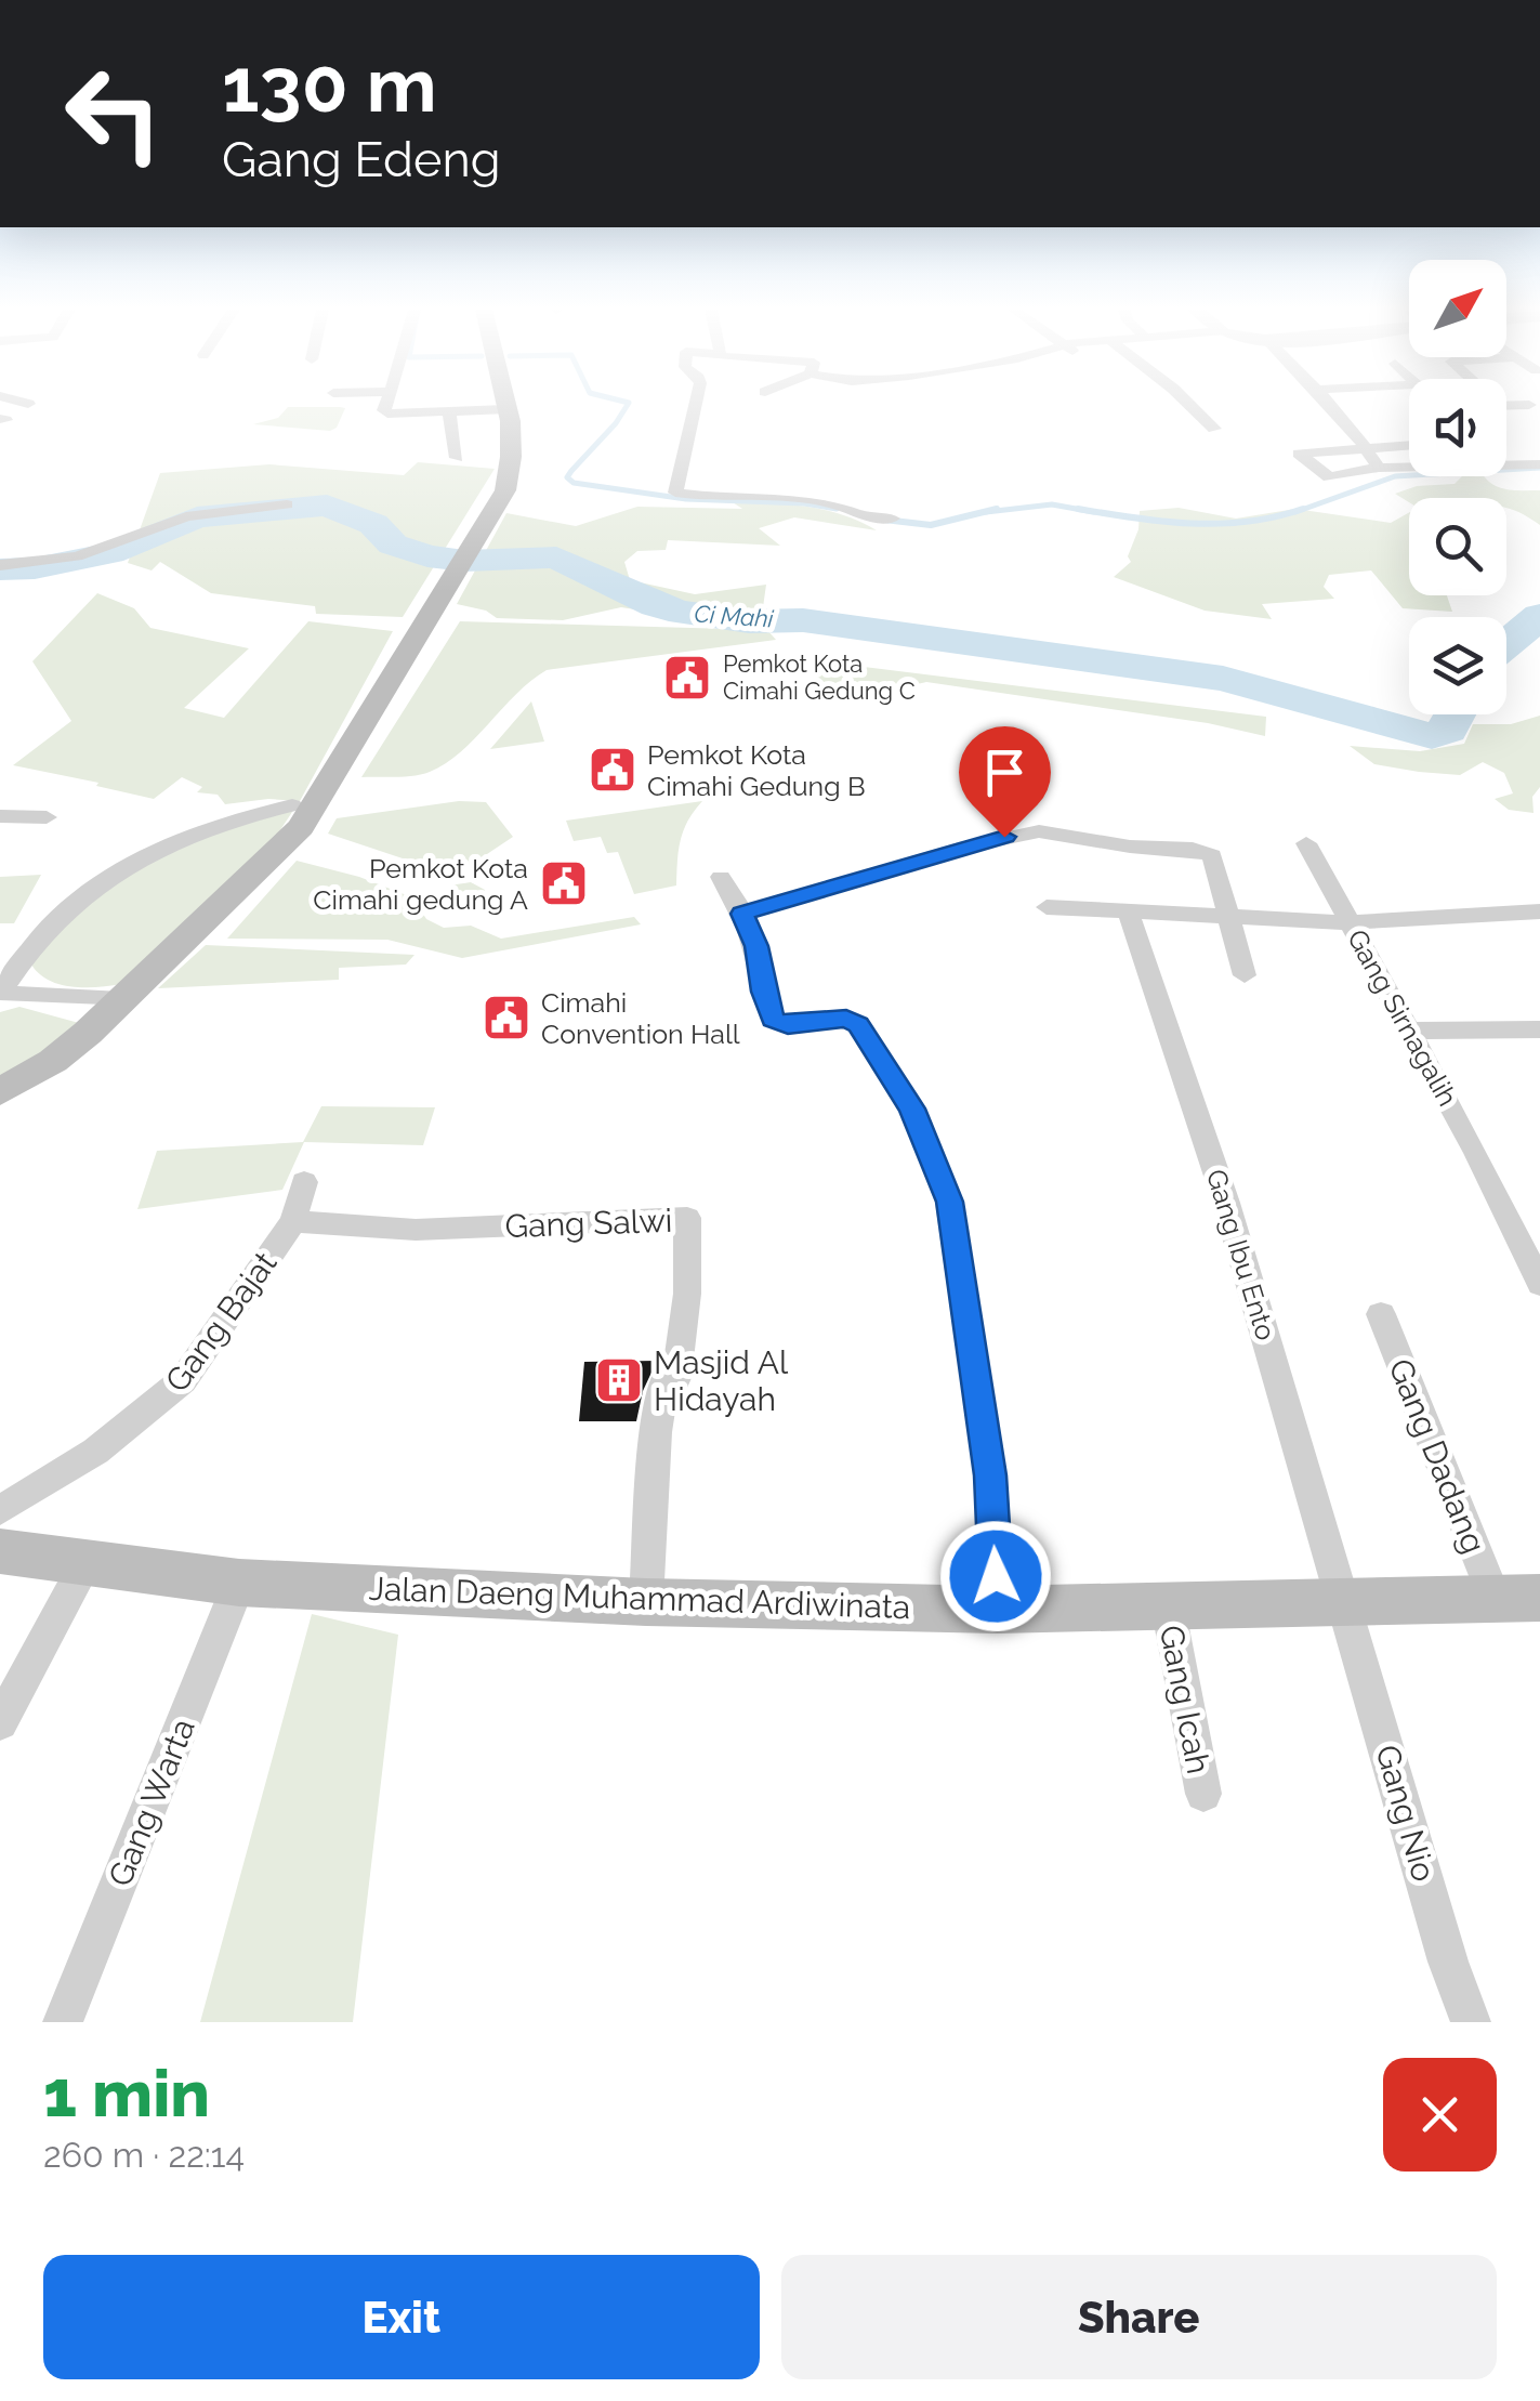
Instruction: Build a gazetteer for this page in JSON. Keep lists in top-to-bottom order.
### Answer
{
  "streets": {
    "main road": ["Jalan Daeng Muhammad Ardiwinata"],
    "street": [
      "Gang Sirnagalih",
      "Gang Salwi",
      "Gang Ibu Ento",
      "Gang Bajat",
      "Gang Dadang",
      "Gang Icah",
      "Gang Warta",
      "Gang Nio"
    ]
  },
  "crossings": [
    ["Gang Salwi", "Gang Bajat"],
    ["Gang Salwi", "Jalan Daeng Muhammad Ardiwinata"],
    ["Gang Ibu Ento", "Jalan Daeng Muhammad Ardiwinata"],
    ["Gang Ibu Ento", "Gang Nio"],
    ["Gang Dadang", "Jalan Daeng Muhammad Ardiwinata"],
    ["Jalan Daeng Muhammad Ardiwinata", "Gang Icah"],
    ["Jalan Daeng Muhammad Ardiwinata", "Gang Warta"],
    ["Jalan Daeng Muhammad Ardiwinata", "Gang Nio"]
  ],
  "water": ["Ci Mahi"],
  "places": {
    "public building": [
      "Pemkot Kota Cimahi Gedung C",
      "Pemkot Kota Cimahi Gedung B",
      "Pemkot Kota Cimahi gedung A",
      "Cimahi Convention Hall"
    ],
    "building": ["Masjid Al Hidayah"]
  },
  "north": "top right",
  "page": {
    "turn": ["130 m", "Gang Edeng"],
    "heading": ["1 min", "260 m · 22:14"],
    "buttons": ["Exit", "Share"]
  }
}
